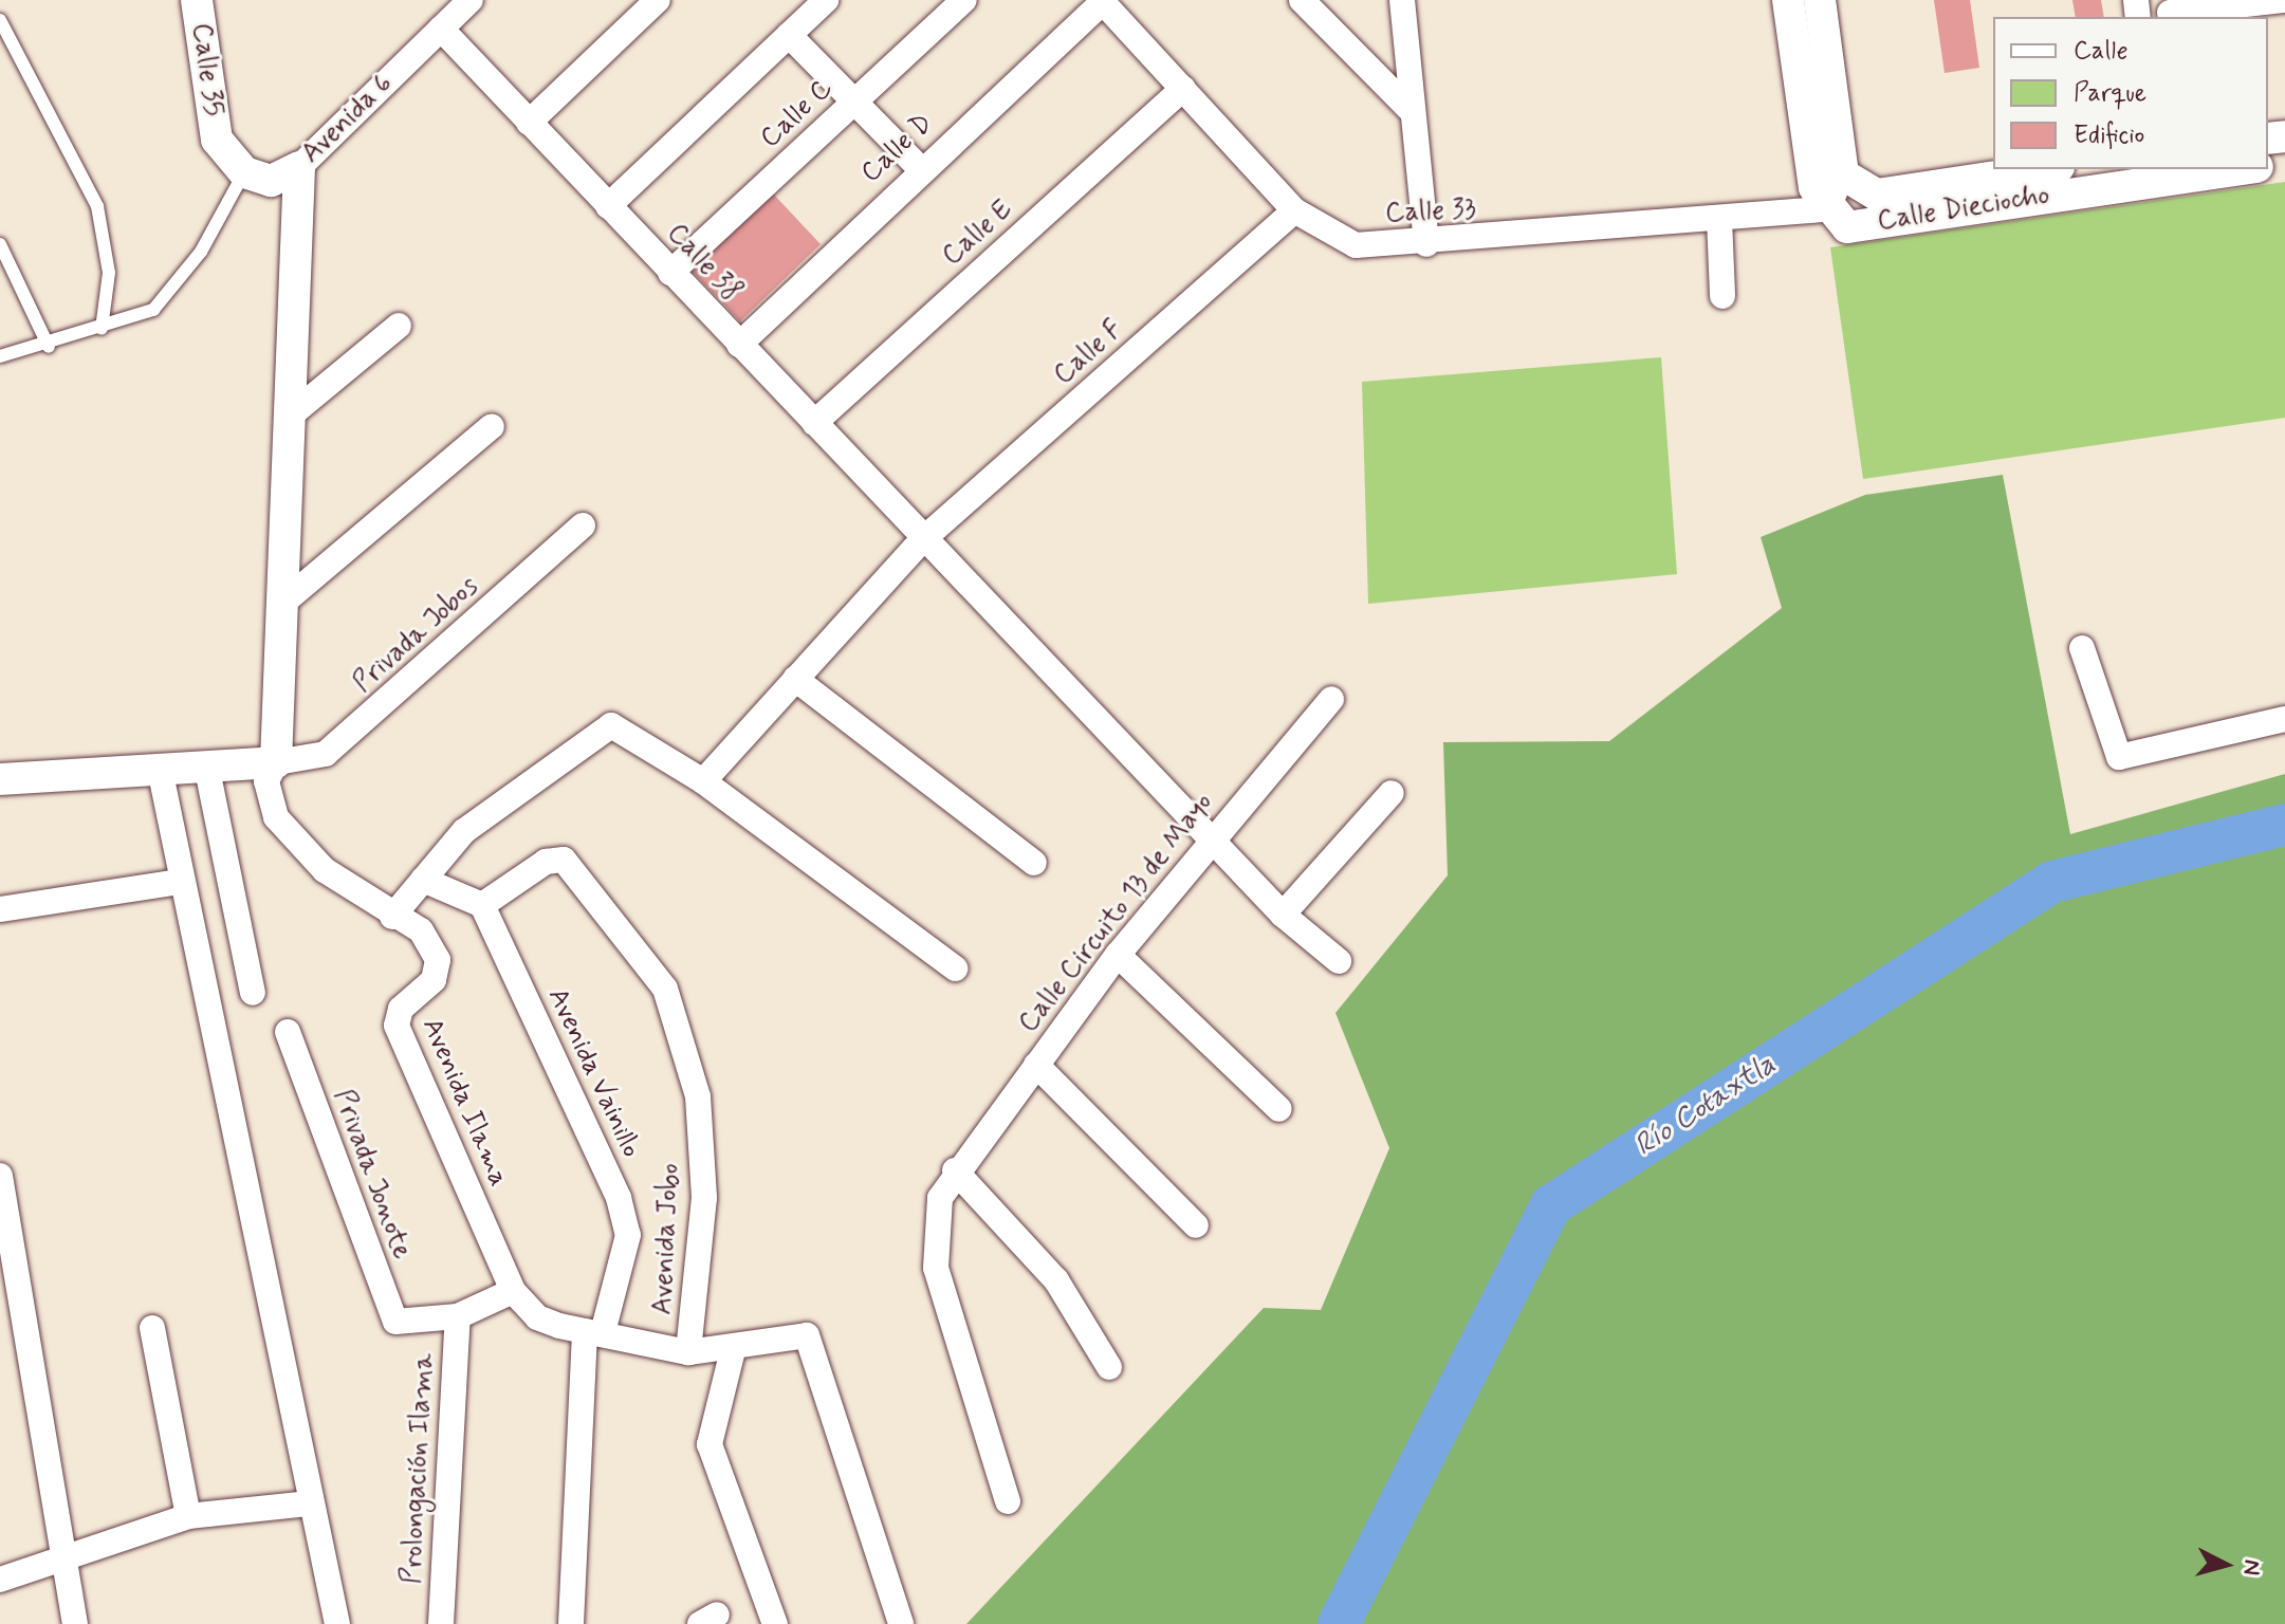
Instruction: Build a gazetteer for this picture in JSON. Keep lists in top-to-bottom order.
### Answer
{
  "streets": {
    "street": [
      "Calle 35",
      "Calle C",
      "Avenida 6",
      "Calle D",
      "Calle Dieciocho",
      "Calle 33",
      "Calle E",
      "Calle 38",
      "Calle F",
      "Privada Jobos",
      "Calle Circuito 13 de Mayo",
      "Avenida Vainillo",
      "Avenida Ilama",
      "Privada Jonote",
      "Avenida Jobo",
      "Prolongación Ilama"
    ]
  },
  "crossings": [
    ["Calle 35", "Avenida 6"],
    ["Calle C", "Calle 38"],
    ["Avenida 6", "Calle 38"],
    ["Calle D", "Calle 33"],
    ["Calle D", "Calle 38"],
    ["Calle Dieciocho", "Calle 33"],
    ["Calle 33", "Calle E"],
    ["Calle 33", "Calle F"],
    ["Calle E", "Calle 38"],
    ["Calle 38", "Calle F"],
    ["Calle 38", "Calle Circuito 13 de Mayo"],
    ["Privada Jobos", "Avenida Ilama"],
    ["Avenida Vainillo", "Avenida Jobo"],
    ["Privada Jonote", "Prolongación Ilama"]
  ],
  "water": ["Río Cotaxtla"],
  "legend": ["Calle", "Parque", "Edificio"],
  "north": "right"
}
